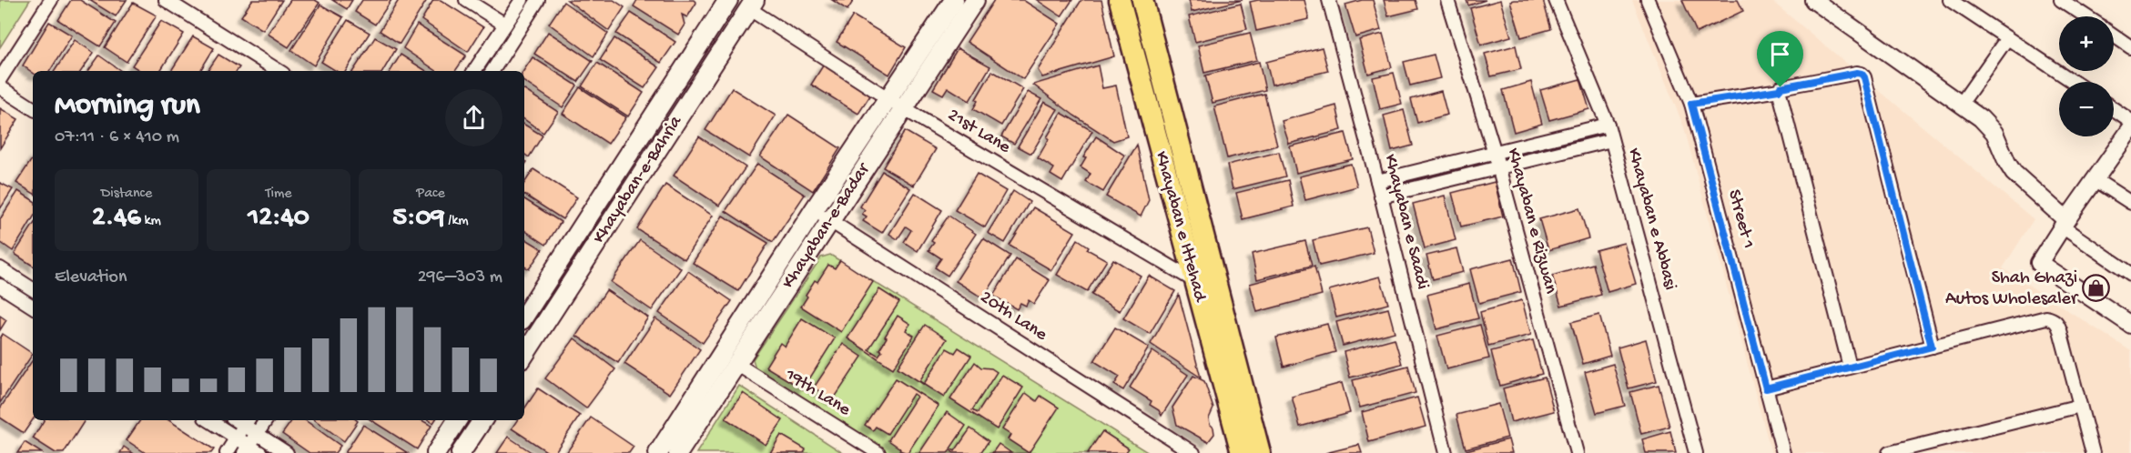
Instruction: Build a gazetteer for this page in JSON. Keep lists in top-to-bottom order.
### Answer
{
  "streets": {
    "main road": ["Khayaban-e-Bahria", "Khayaban-e-Badar", "Khayaban e Ittehad"],
    "street": [
      "21st Lane",
      "Khayaban e Abbasi",
      "Street 1",
      "Khayaban e Rizwan",
      "Khayaban e Saadi",
      "20th Lane",
      "19th Lane"
    ]
  },
  "crossings": [
    ["21st Lane", "Khayaban-e-Bahria"],
    ["21st Lane", "Khayaban-e-Badar"],
    ["21st Lane", "Khayaban e Ittehad"],
    ["Khayaban-e-Badar", "20th Lane"],
    ["Khayaban-e-Badar", "19th Lane"]
  ],
  "places": {
    "shop": ["Shah Ghazi Autos Wholesaler"]
  },
  "page": {
    "map_buttons": ["+", "−"],
    "heading": ["Morning run", "07:11 · 6 × 410 m"],
    "stats": [
      ["Distance", "2.46 km"],
      ["Time", "12:40"],
      ["Pace", "5:09 /km"]
    ],
    "chart": ["Elevation", "296–303 m"]
  }
}
